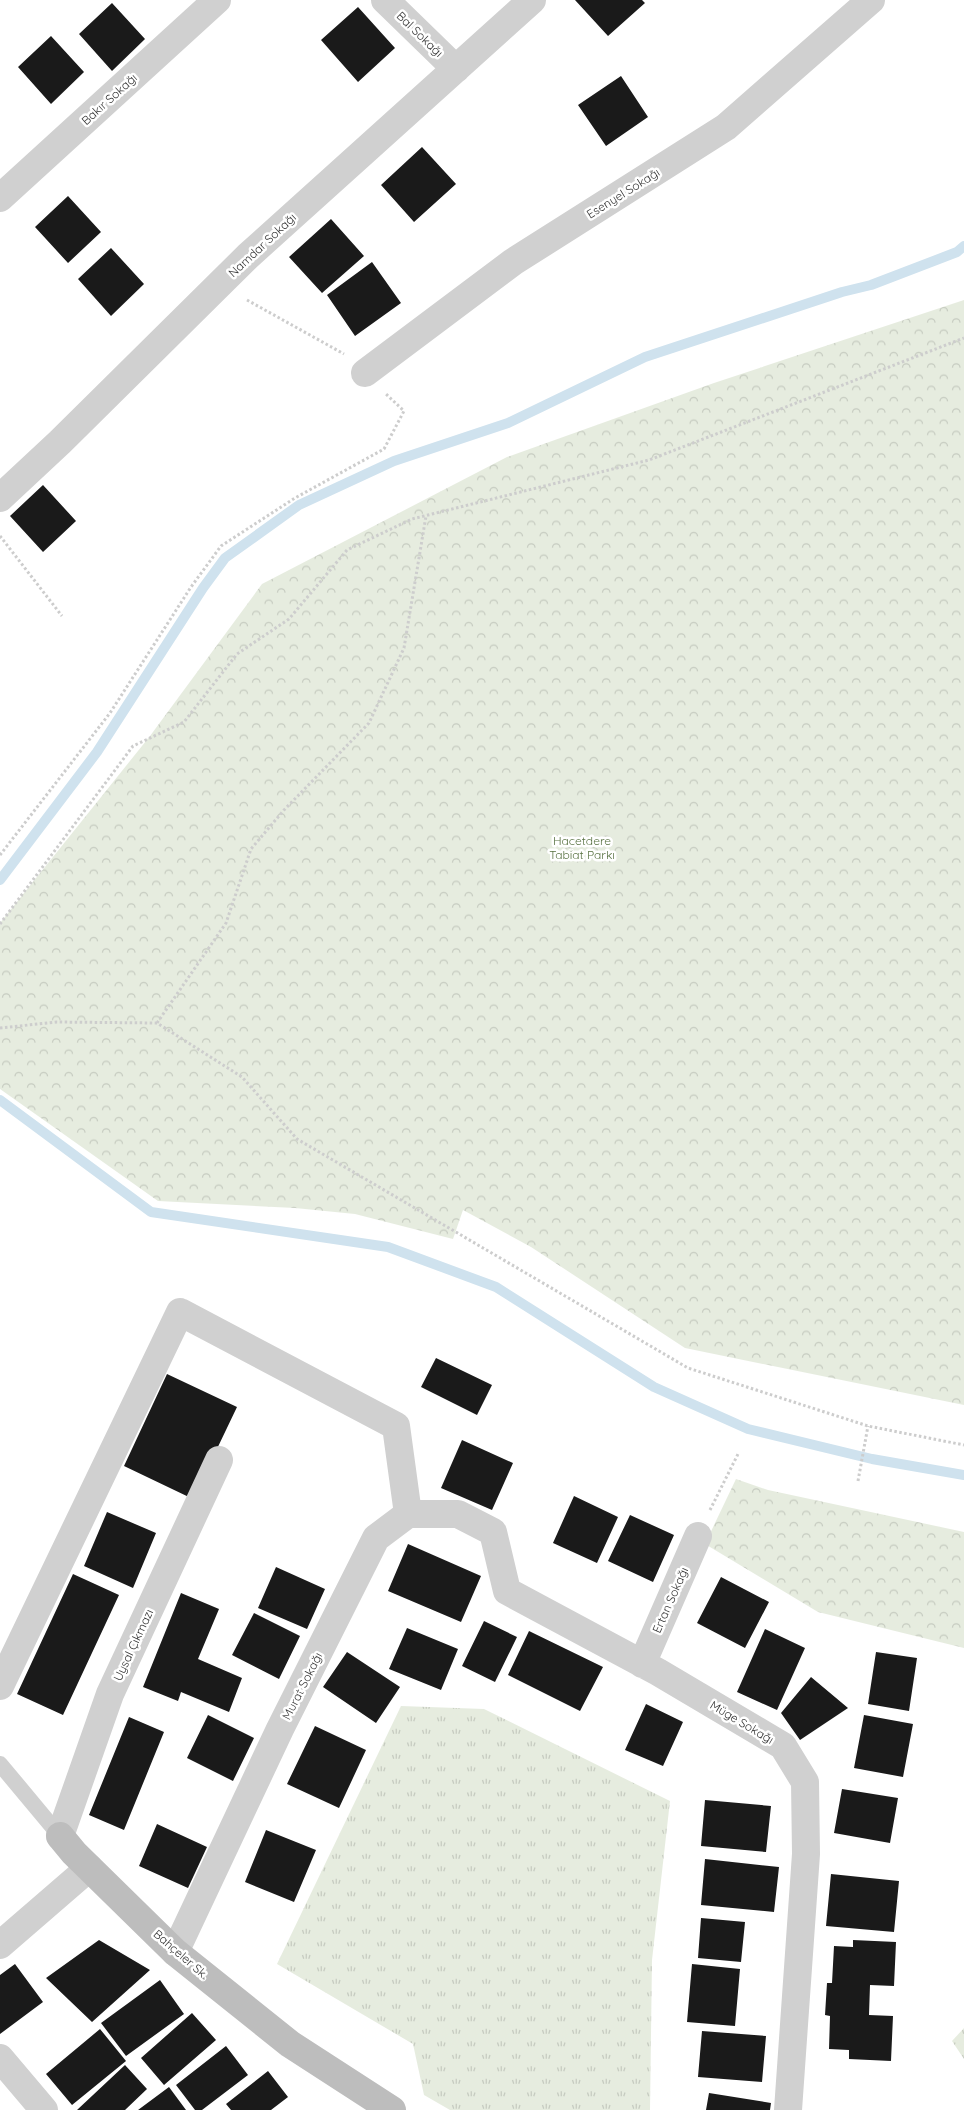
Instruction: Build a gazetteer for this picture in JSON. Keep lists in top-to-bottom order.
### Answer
{
  "streets": {
    "street": [
      "Bal Sokağı",
      "Bakır Sokağı",
      "Esenyel Sokağı",
      "Namdar Sokağı",
      "Ertan Sokağı",
      "Uysal Çıkmazı",
      "Murat Sokağı",
      "Müge Sokağı",
      "Bahçeler Sk."
    ]
  },
  "crossings": [
    ["Bal Sokağı", "Namdar Sokağı"],
    ["Ertan Sokağı", "Müge Sokağı"],
    ["Uysal Çıkmazı", "Bahçeler Sk."],
    ["Murat Sokağı", "Müge Sokağı"],
    ["Murat Sokağı", "Bahçeler Sk."]
  ],
  "parks": ["Hacetdere Tabiat Parkı"]
}
